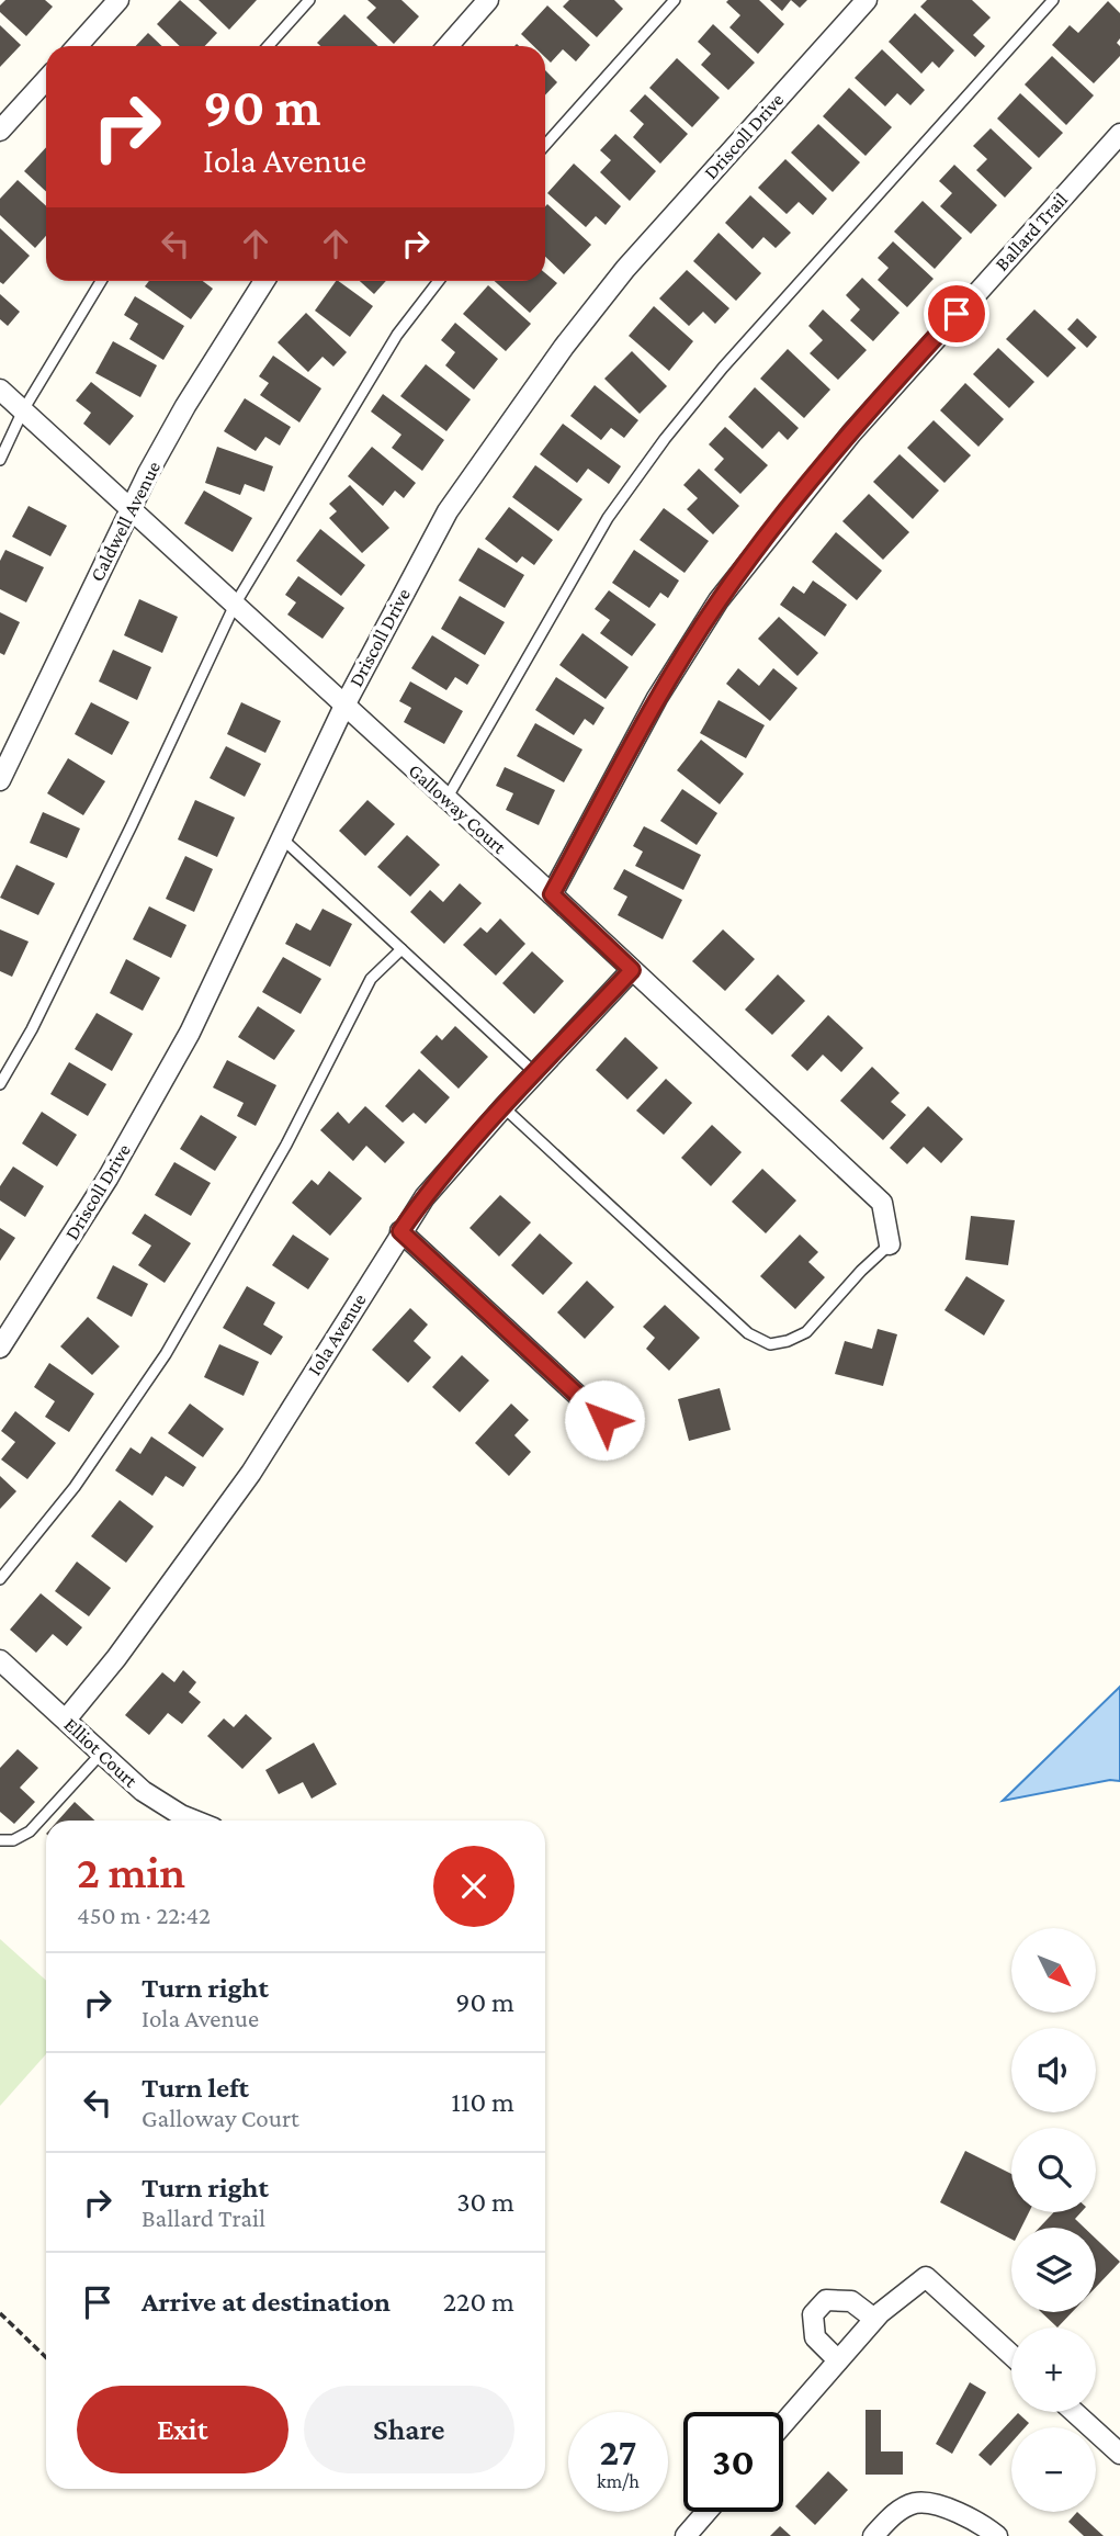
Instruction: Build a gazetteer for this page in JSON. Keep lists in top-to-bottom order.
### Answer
{
  "streets": {
    "street": [
      "Driscoll Drive",
      "Ballard Trail",
      "Caldwell Avenue",
      "Galloway Court",
      "Iola Avenue",
      "Elliot Court"
    ]
  },
  "crossings": [
    ["Driscoll Drive", "Galloway Court"],
    ["Ballard Trail", "Galloway Court"],
    ["Caldwell Avenue", "Galloway Court"],
    ["Galloway Court", "Iola Avenue"],
    ["Iola Avenue", "Elliot Court"]
  ],
  "north": "bottom right",
  "page": {
    "turn": ["90 m", "Iola Avenue"],
    "heading": ["2 min", "450 m · 22:42"],
    "map_buttons": ["+", "−"],
    "list": [
      {
        "name": "Turn right",
        "note": "Iola Avenue",
        "value": "90 m"
      },
      {
        "name": "Turn left",
        "note": "Galloway Court",
        "value": "110 m"
      },
      {
        "name": "Turn right",
        "note": "Ballard Trail",
        "value": "30 m"
      },
      {
        "name": "Arrive at destination",
        "value": "220 m"
      }
    ],
    "buttons": ["Exit", "Share"],
    "speed": "27 km/h",
    "limit": "30"
  }
}
